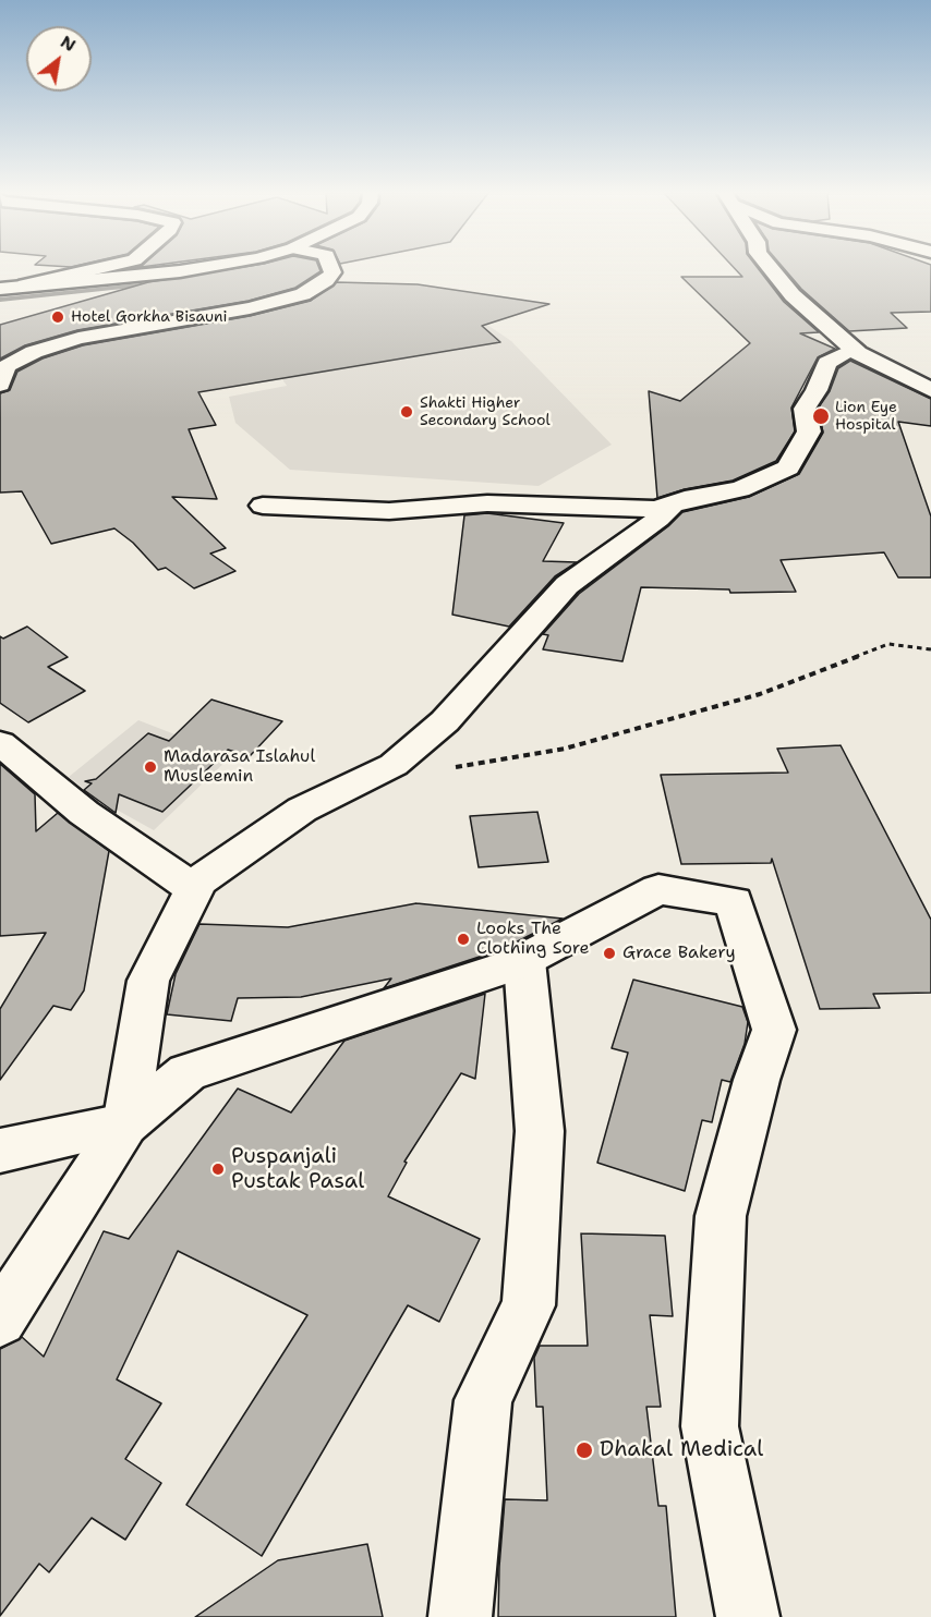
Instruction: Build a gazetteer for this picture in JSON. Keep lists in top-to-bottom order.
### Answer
{
  "places": [
    "Hotel Gorkha Bisauni",
    "Shakti Higher Secondary School",
    "Lion Eye Hospital",
    "Madarasa Islahul Musleemin",
    "Looks The Clothing Sore",
    "Grace Bakery",
    "Puspanjali Pustak Pasal",
    "Dhakal Medical"
  ],
  "north": "top right"
}
